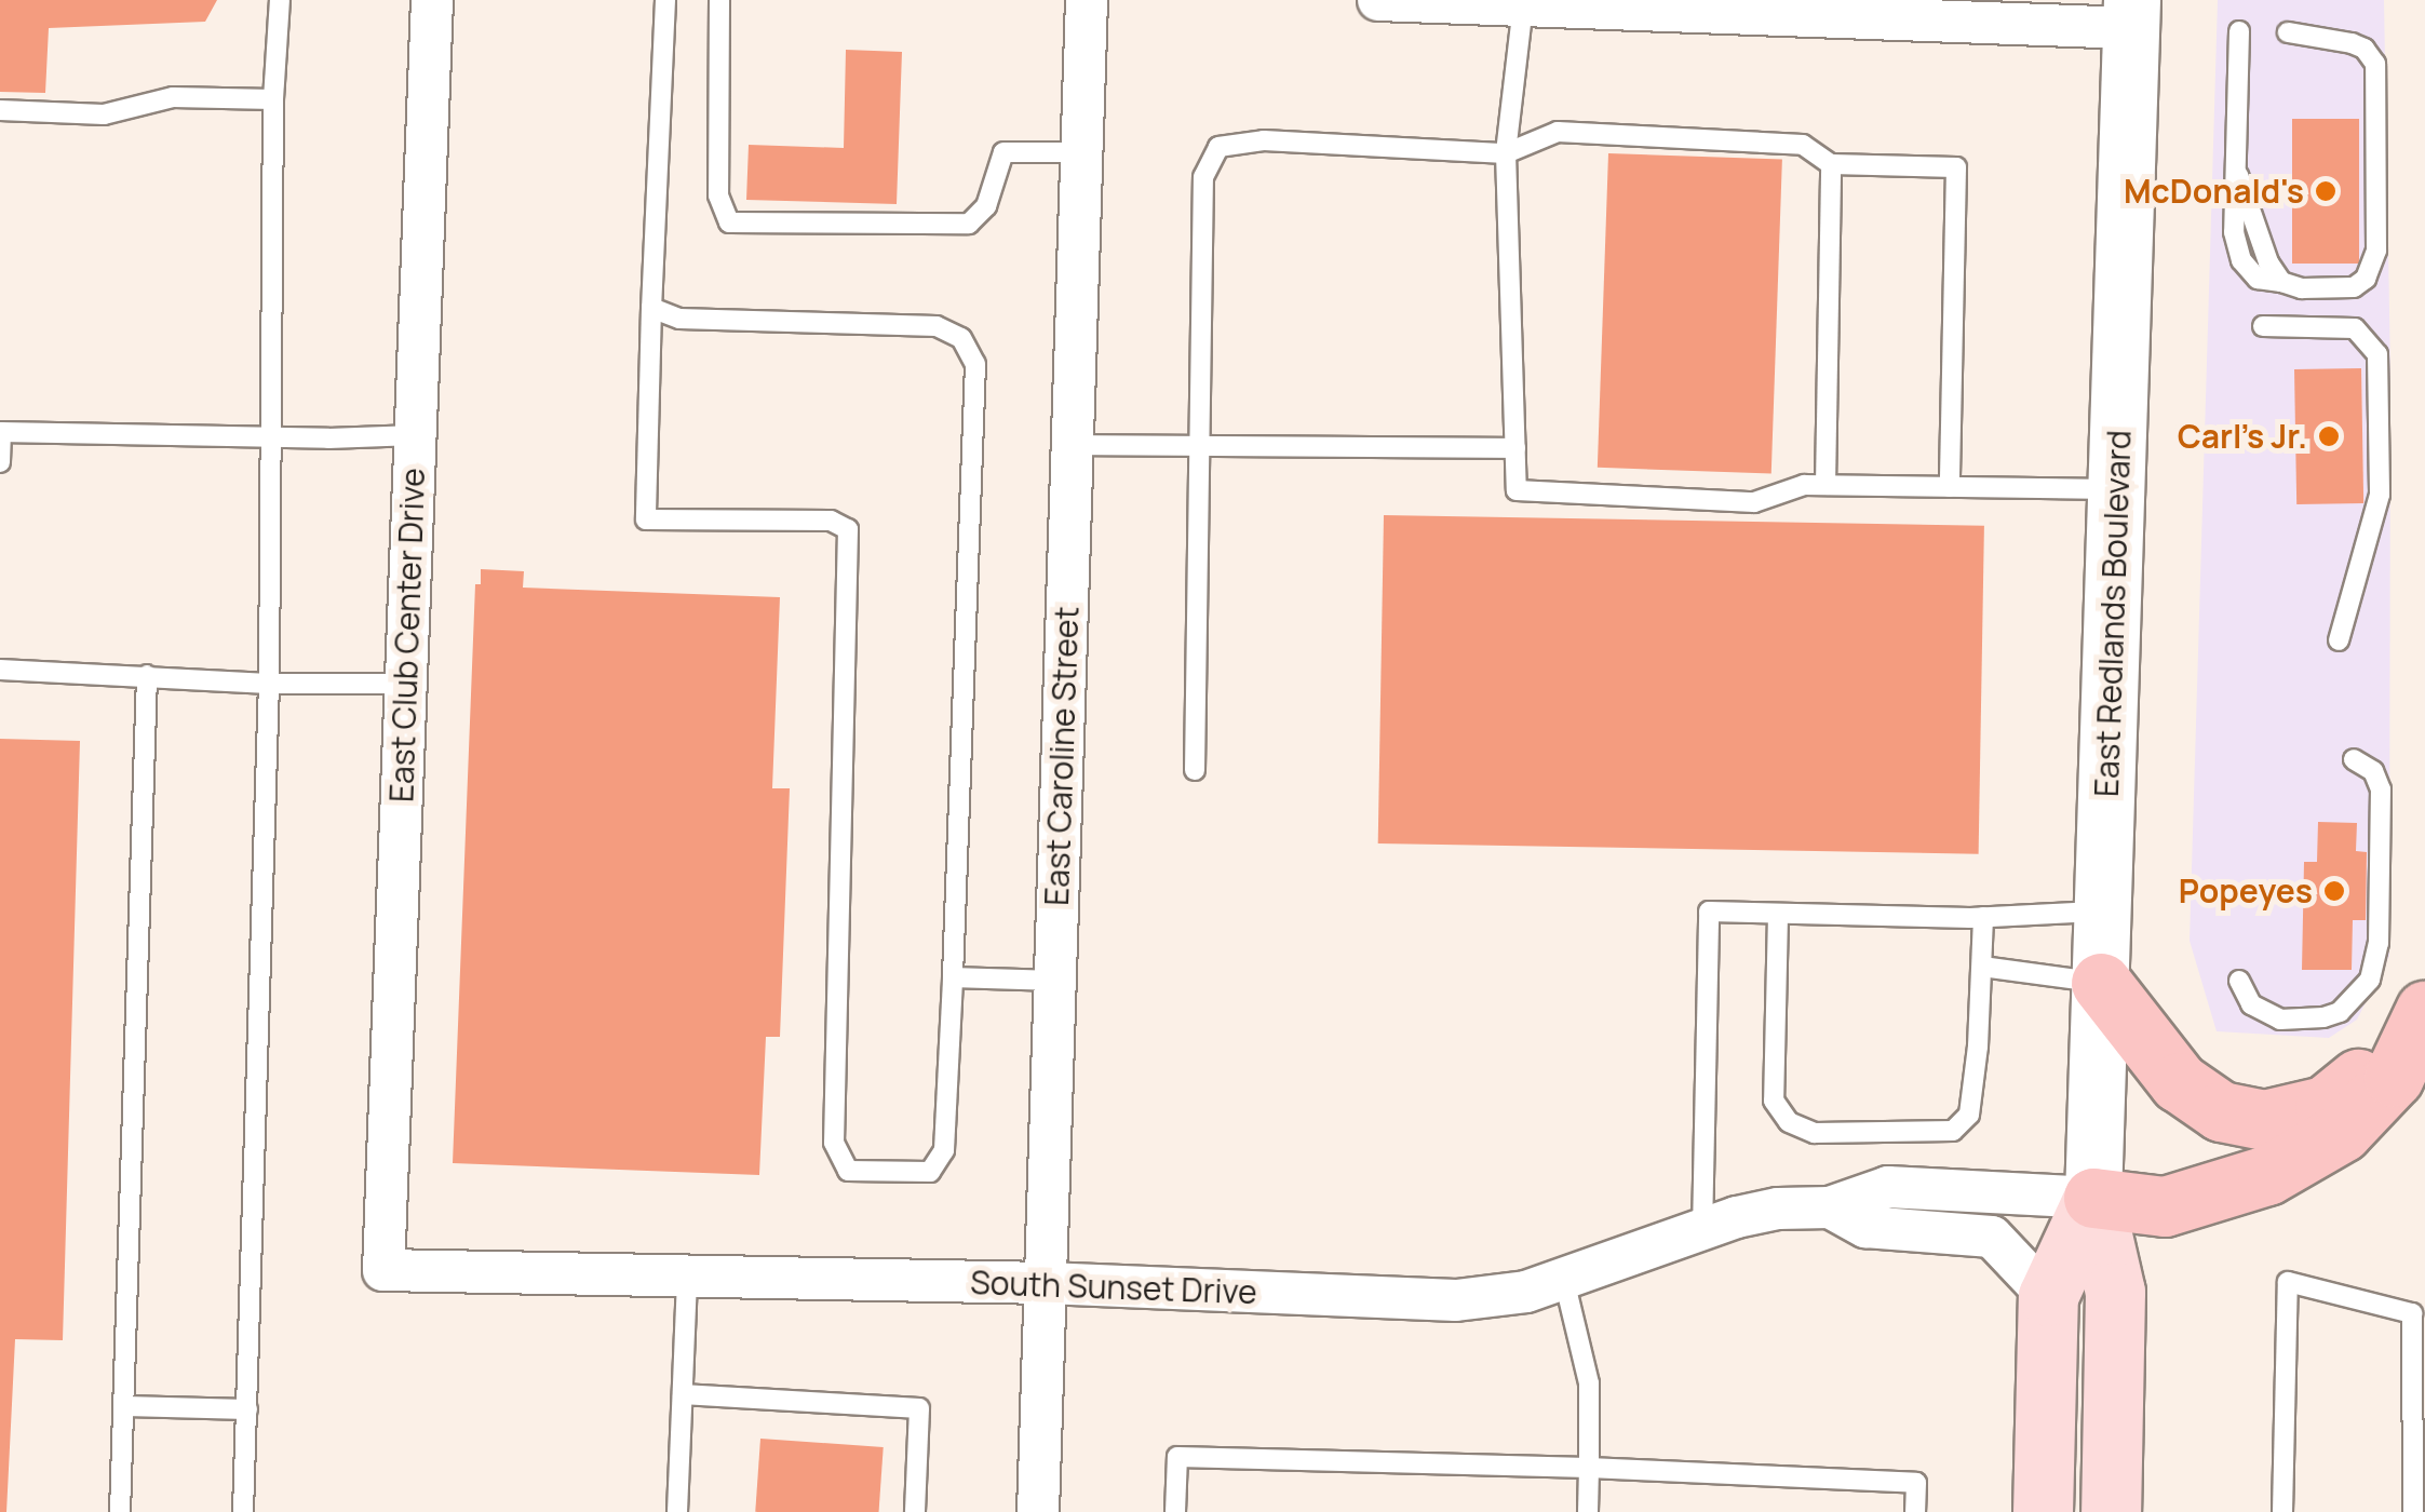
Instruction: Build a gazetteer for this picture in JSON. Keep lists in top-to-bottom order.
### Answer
{
  "streets": {
    "main road": ["East Redlands Boulevard"],
    "street": ["East Club Center Drive", "East Caroline Street", "South Sunset Drive"]
  },
  "crossings": [
    ["East Redlands Boulevard", "South Sunset Drive"],
    ["East Club Center Drive", "South Sunset Drive"],
    ["East Caroline Street", "South Sunset Drive"]
  ],
  "places": ["McDonald's", "Carl's Jr.", "Popeyes"]
}
